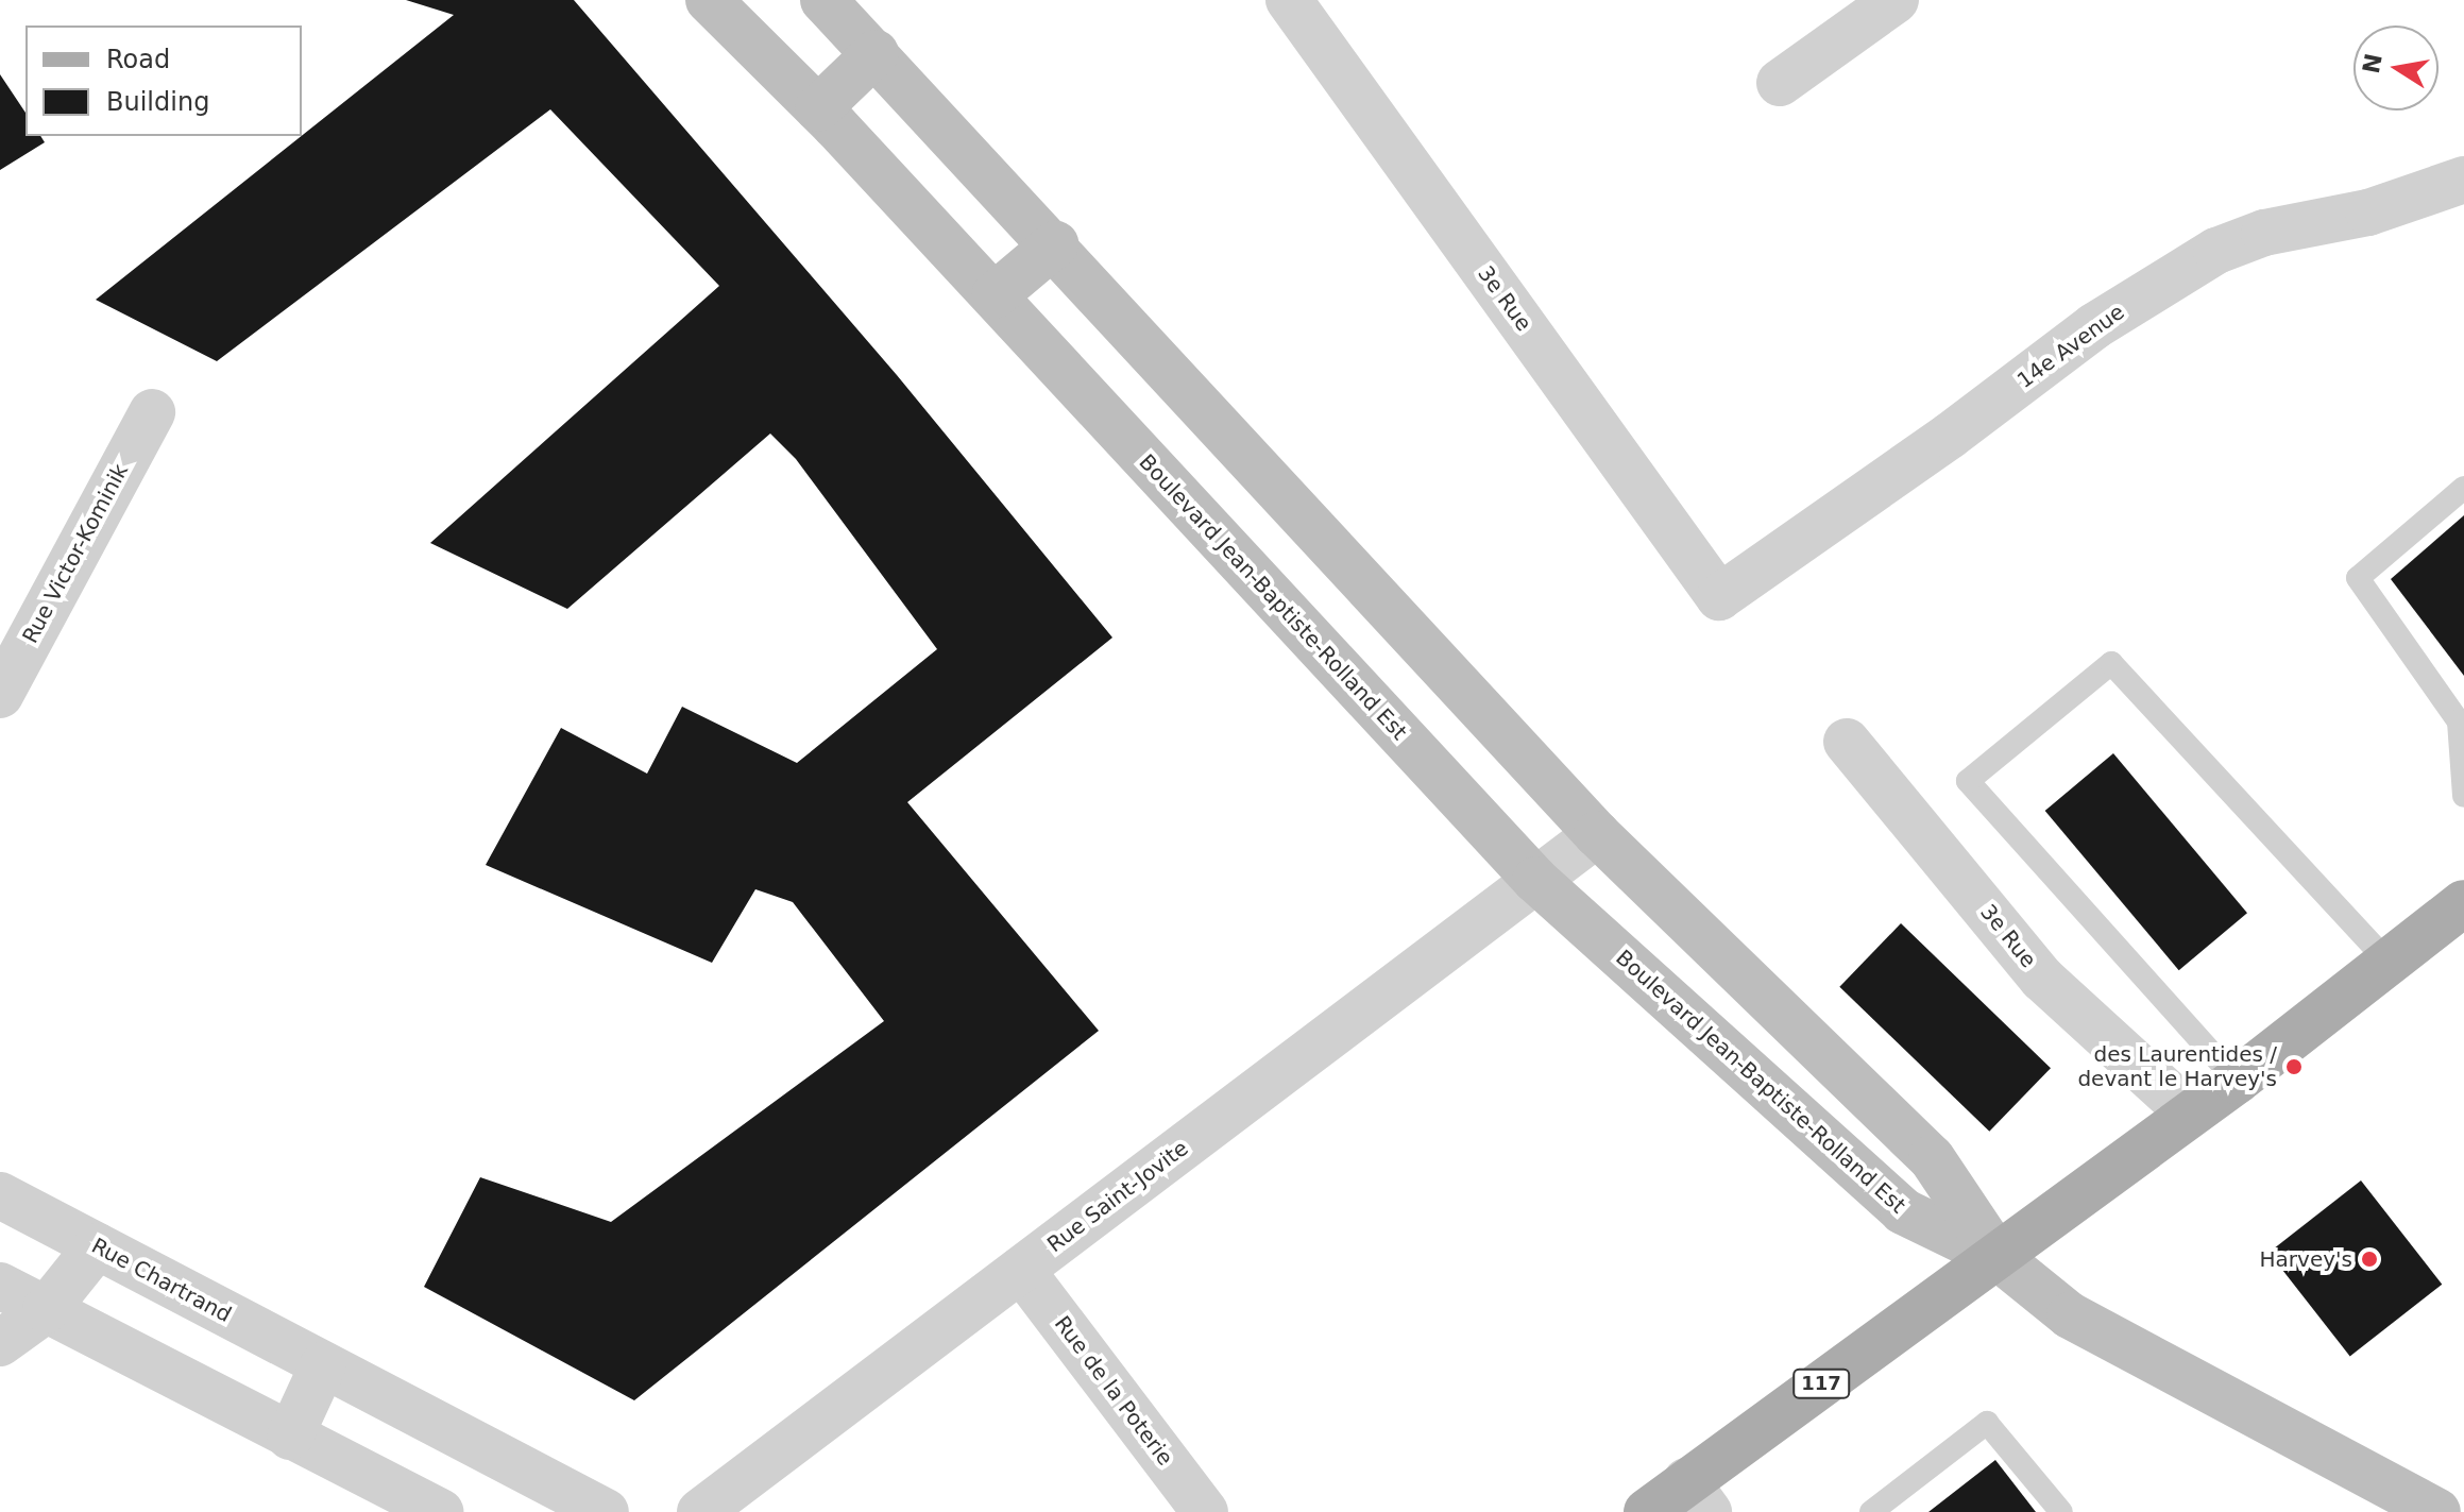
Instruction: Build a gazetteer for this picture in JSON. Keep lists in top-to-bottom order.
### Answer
{
  "streets": {
    "main road": ["117"],
    "street": [
      "3e Rue",
      "14e Avenue",
      "Rue Victor-Kominik",
      "Boulevard Jean-Baptiste-Rolland Est",
      "Rue Saint-Jovite",
      "Rue Chartrand",
      "Rue de la Poterie"
    ]
  },
  "crossings": [
    ["3e Rue", "14e Avenue"],
    ["3e Rue", "117"],
    ["Boulevard Jean-Baptiste-Rolland Est", "Rue Saint-Jovite"],
    ["Boulevard Jean-Baptiste-Rolland Est", "117"],
    ["Rue Saint-Jovite", "Rue de la Poterie"]
  ],
  "places": ["des Laurentides / devant le Harvey's", "Harvey's"],
  "legend": ["Road", "Building"],
  "north": "left"
}
